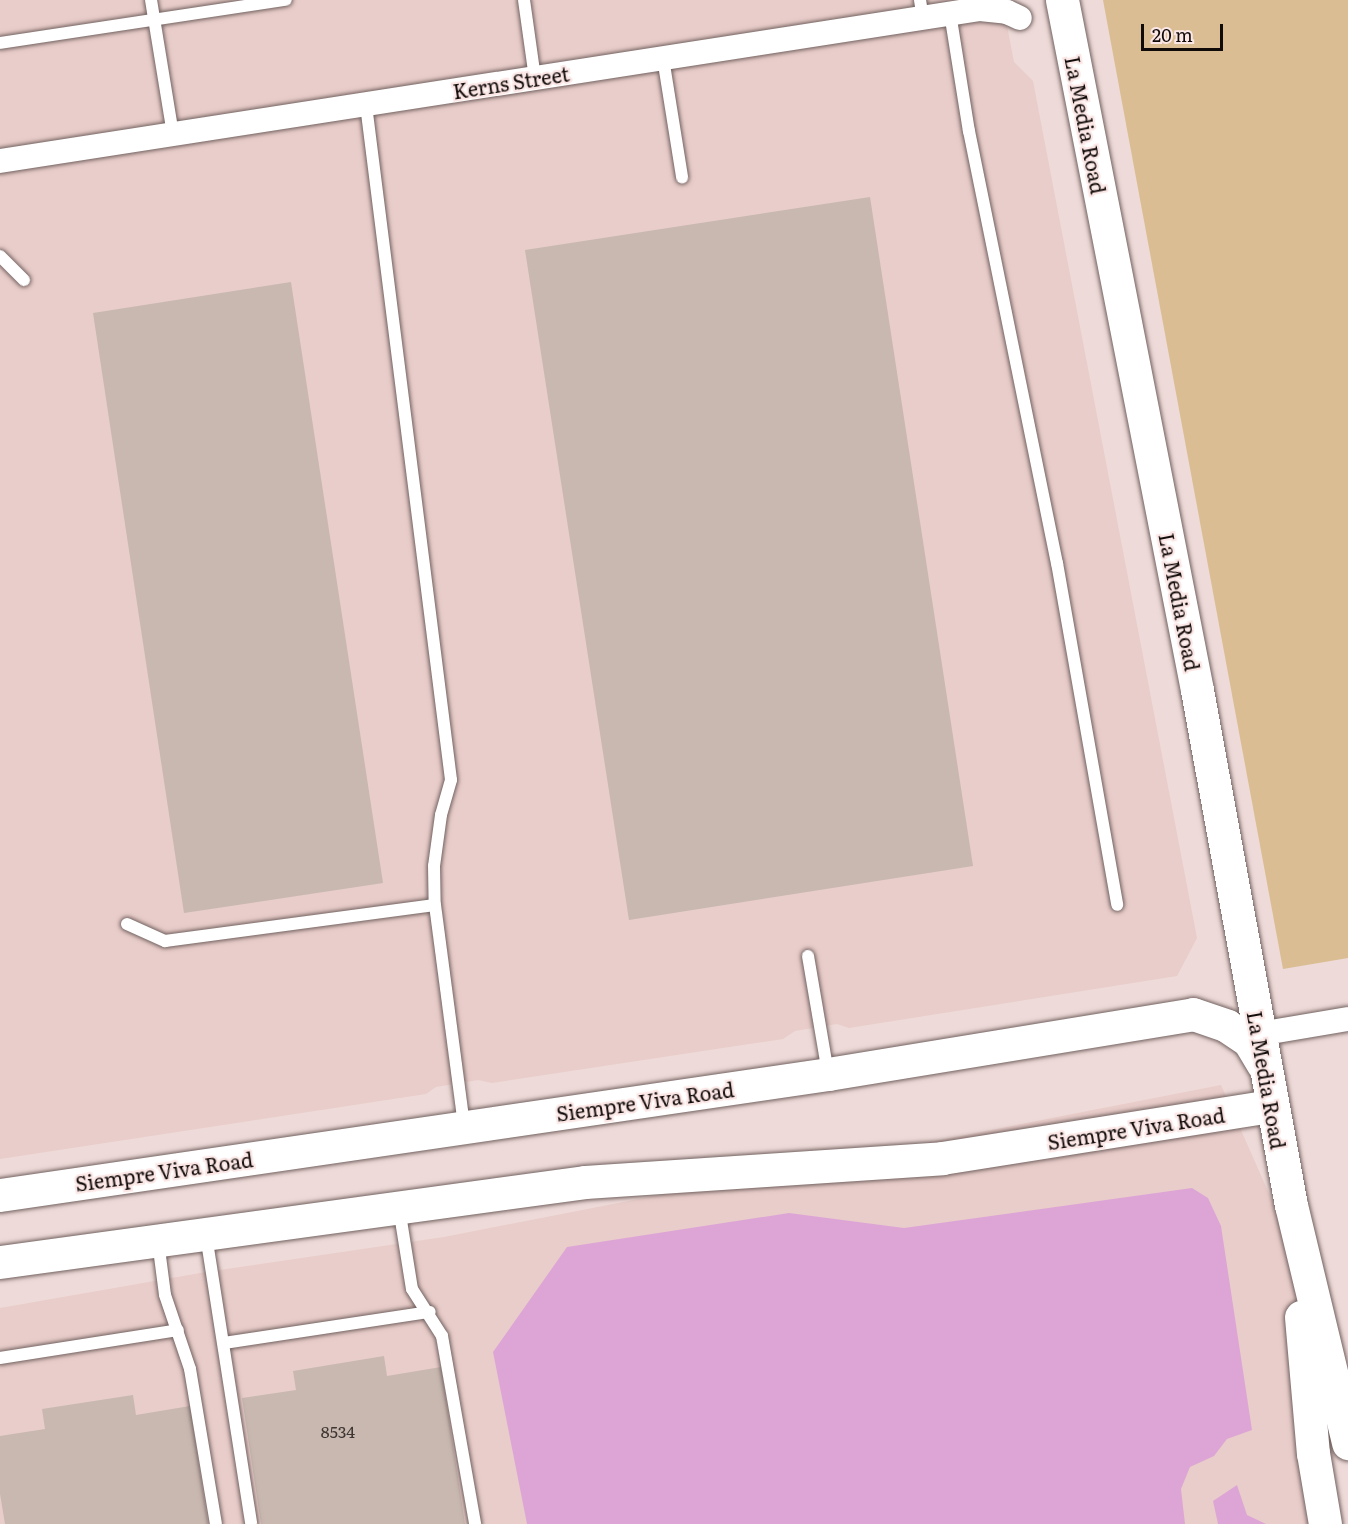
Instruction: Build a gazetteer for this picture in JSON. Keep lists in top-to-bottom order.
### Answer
{
  "streets": {
    "main road": ["La Media Road", "Siempre Viva Road"],
    "street": ["Kerns Street"]
  },
  "crossings": [
    ["La Media Road", "Siempre Viva Road"]
  ],
  "house_numbers": ["8534"],
  "scale_bar": "20 m"
}
